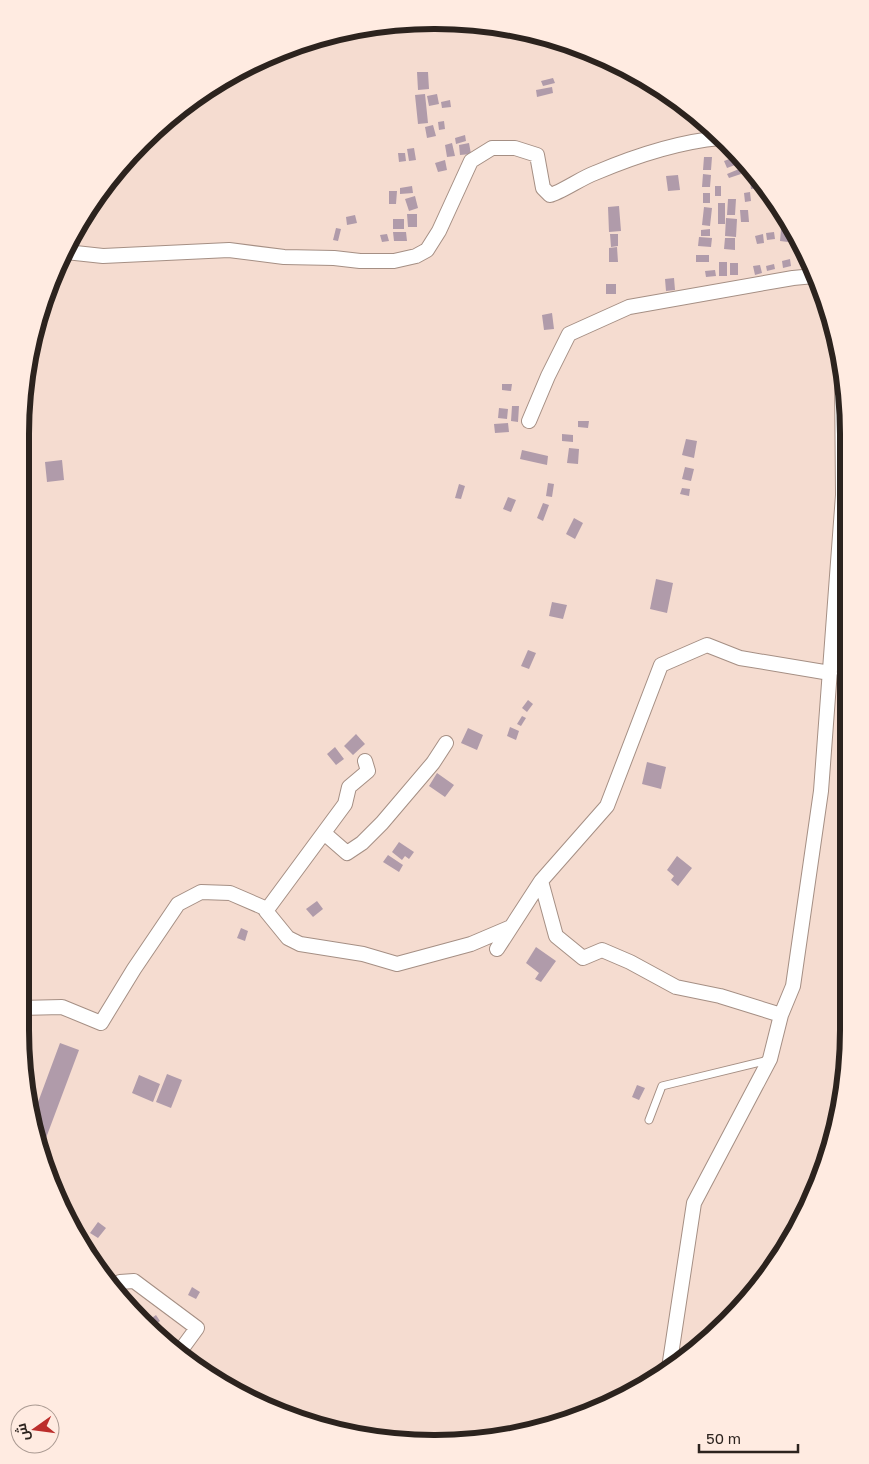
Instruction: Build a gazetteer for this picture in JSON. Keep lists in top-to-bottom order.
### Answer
{
  "scale_bar": "50 m",
  "north": "left"
}
